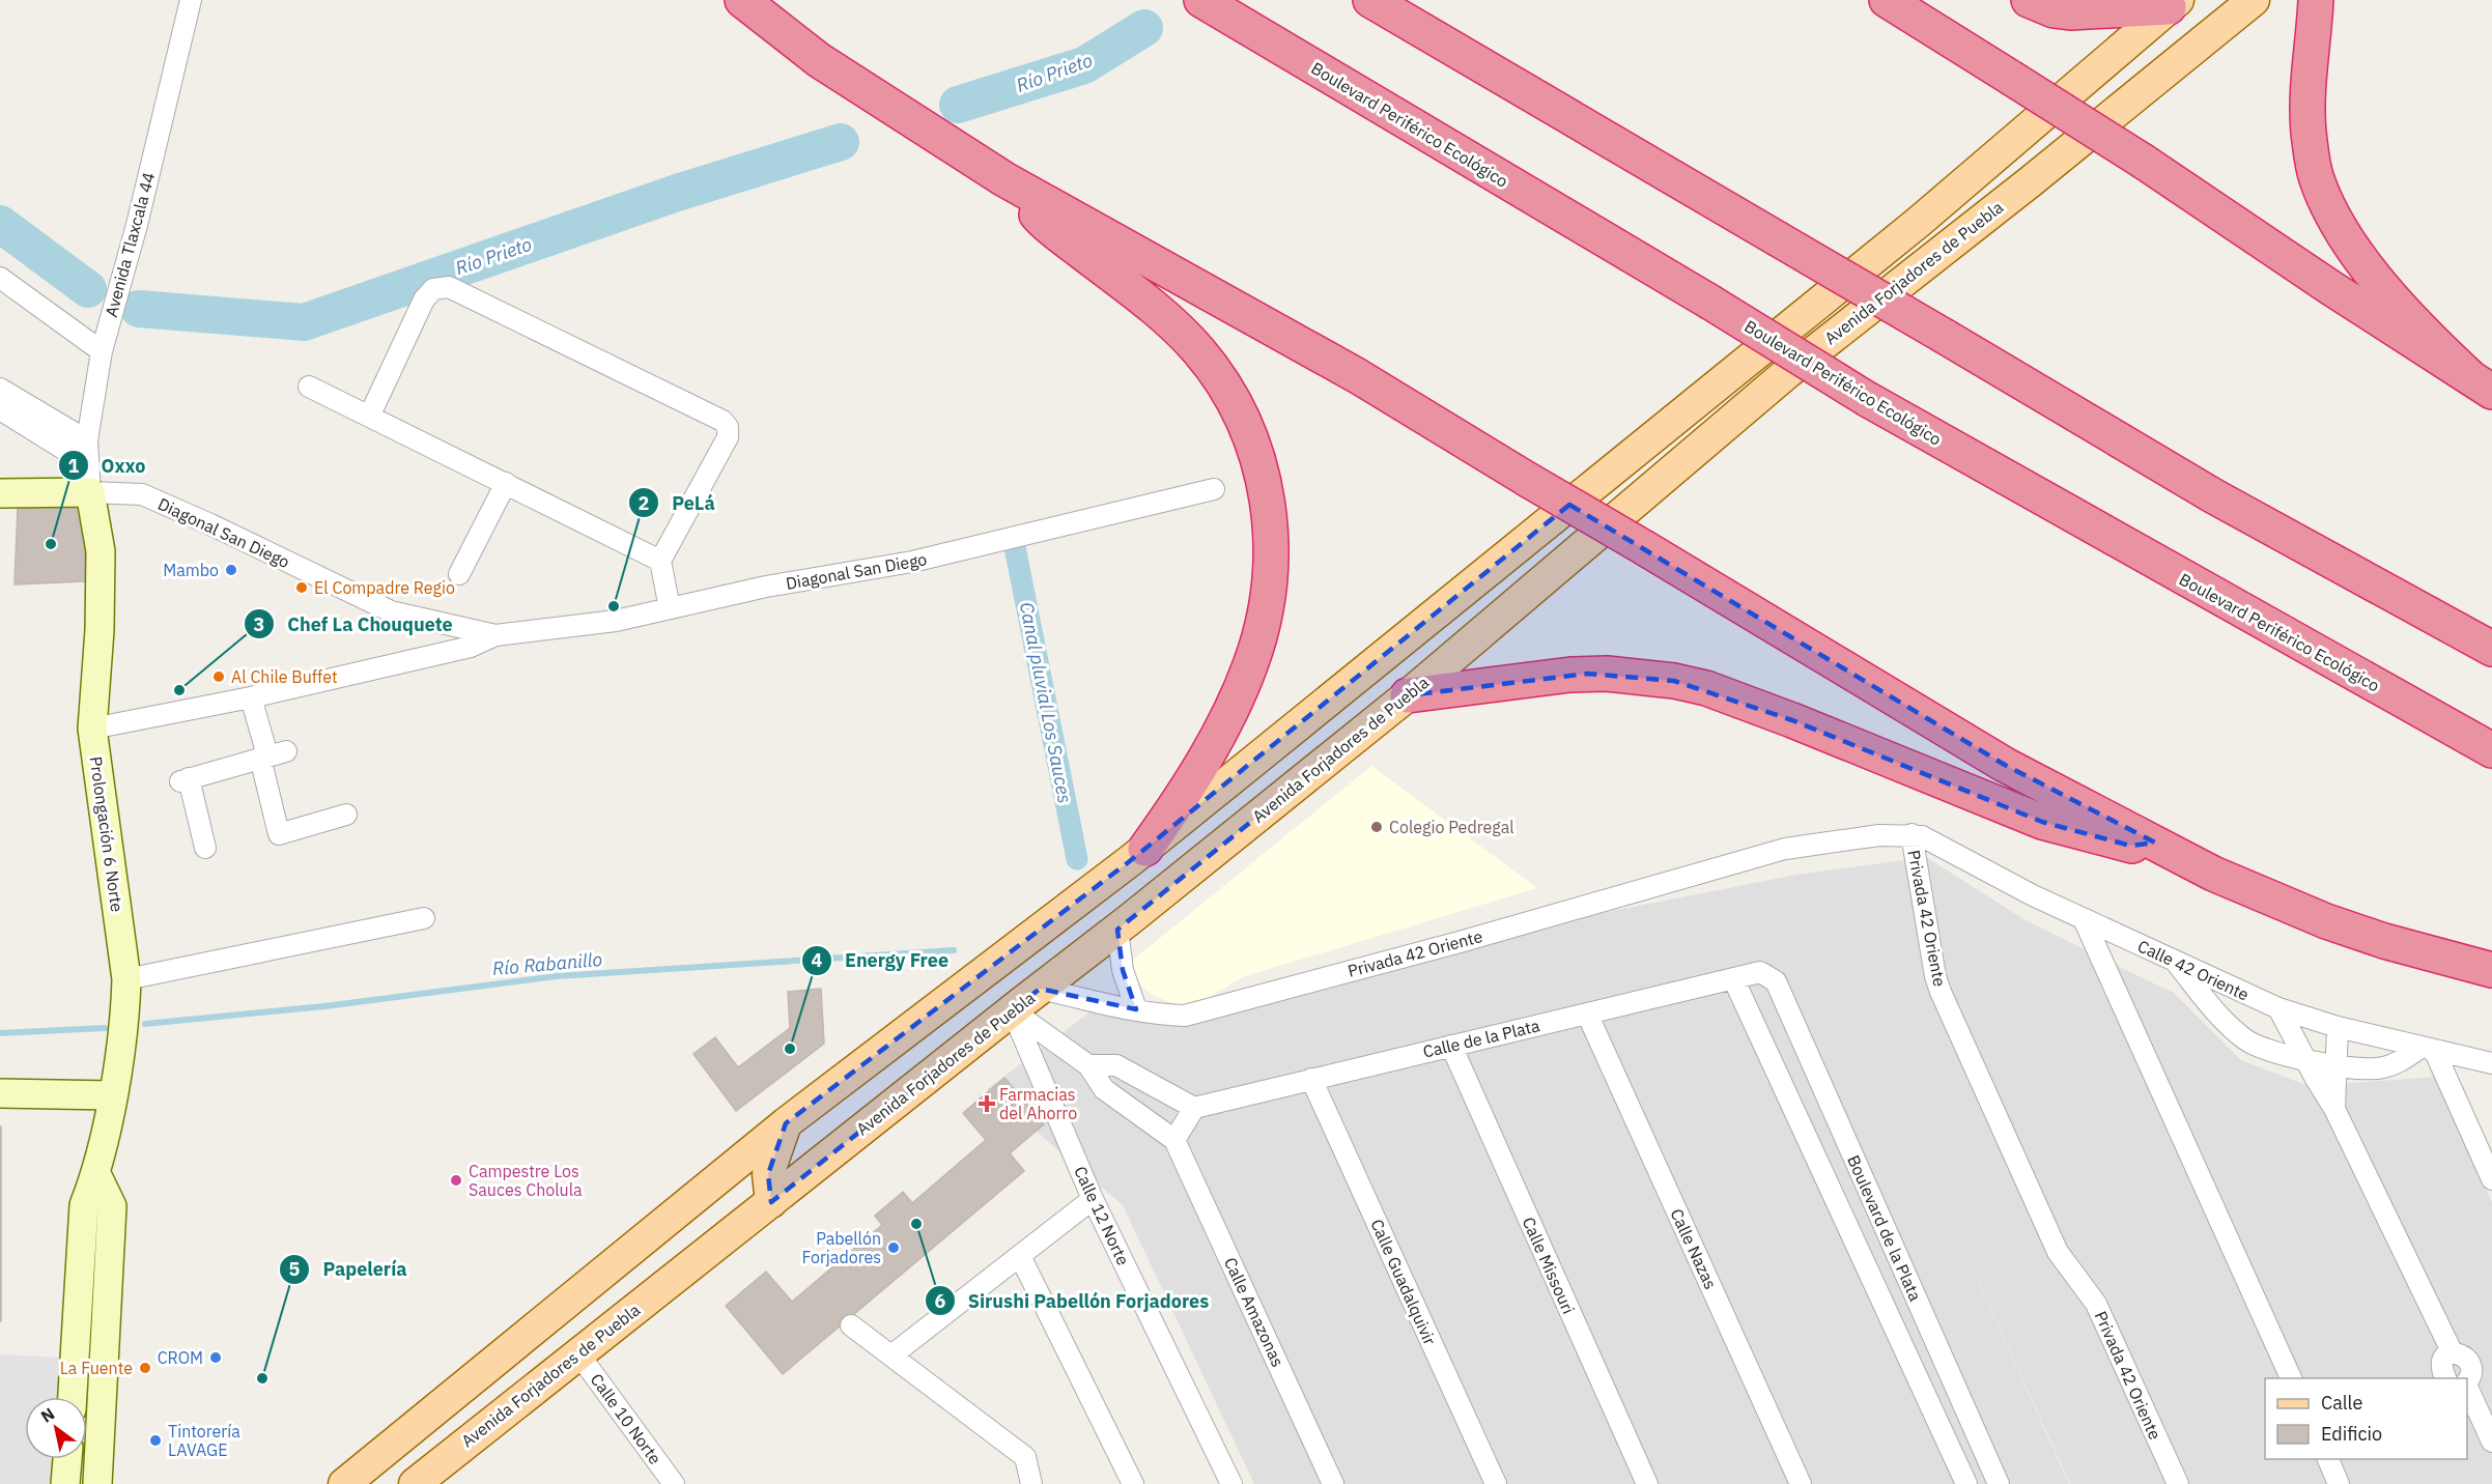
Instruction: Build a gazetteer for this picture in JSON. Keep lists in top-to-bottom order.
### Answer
{
  "streets": {
    "highway": ["Boulevard Periférico Ecológico"],
    "main road": ["Avenida Forjadores de Puebla", "Prolongación 6 Norte"],
    "street": [
      "Avenida Tlaxcala 44",
      "Diagonal San Diego",
      "Privada 42 Oriente",
      "Calle 42 Oriente",
      "Calle de la Plata",
      "Calle 12 Norte",
      "Boulevard de la Plata",
      "Calle Nazas",
      "Calle Missouri",
      "Calle Guadalquivir",
      "Calle Amazonas",
      "Calle 10 Norte"
    ]
  },
  "crossings": [
    ["Avenida Tlaxcala 44", "Diagonal San Diego"],
    ["Avenida Tlaxcala 44", "Prolongación 6 Norte"],
    ["Avenida Forjadores de Puebla", "Privada 42 Oriente"],
    ["Avenida Forjadores de Puebla", "Calle 12 Norte"],
    ["Avenida Forjadores de Puebla", "Calle 10 Norte"],
    ["Diagonal San Diego", "Prolongación 6 Norte"],
    ["Privada 42 Oriente", "Calle 42 Oriente"],
    ["Calle de la Plata", "Boulevard de la Plata"],
    ["Calle de la Plata", "Calle Nazas"],
    ["Calle de la Plata", "Calle Missouri"],
    ["Calle de la Plata", "Calle Guadalquivir"]
  ],
  "water": ["Río Prieto", "Canal pluvial Los Sauces", "Río Rabanillo"],
  "places": {
    "other": [
      "Oxxo",
      "Mambo",
      "El Compadre Regio",
      "PeLá",
      "Al Chile Buffet",
      "Chef La Chouquete",
      "Colegio Pedregal",
      "Energy Free",
      "Campestre Los Sauces Cholula",
      "Sirushi Pabellón Forjadores",
      "Pabellón Forjadores",
      "CROM",
      "La Fuente",
      "Papelería",
      "Tintorería LAVAGE"
    ],
    "health": ["Farmacias del Ahorro"]
  },
  "legend": ["Calle", "Edificio"],
  "north": "top left"
}
